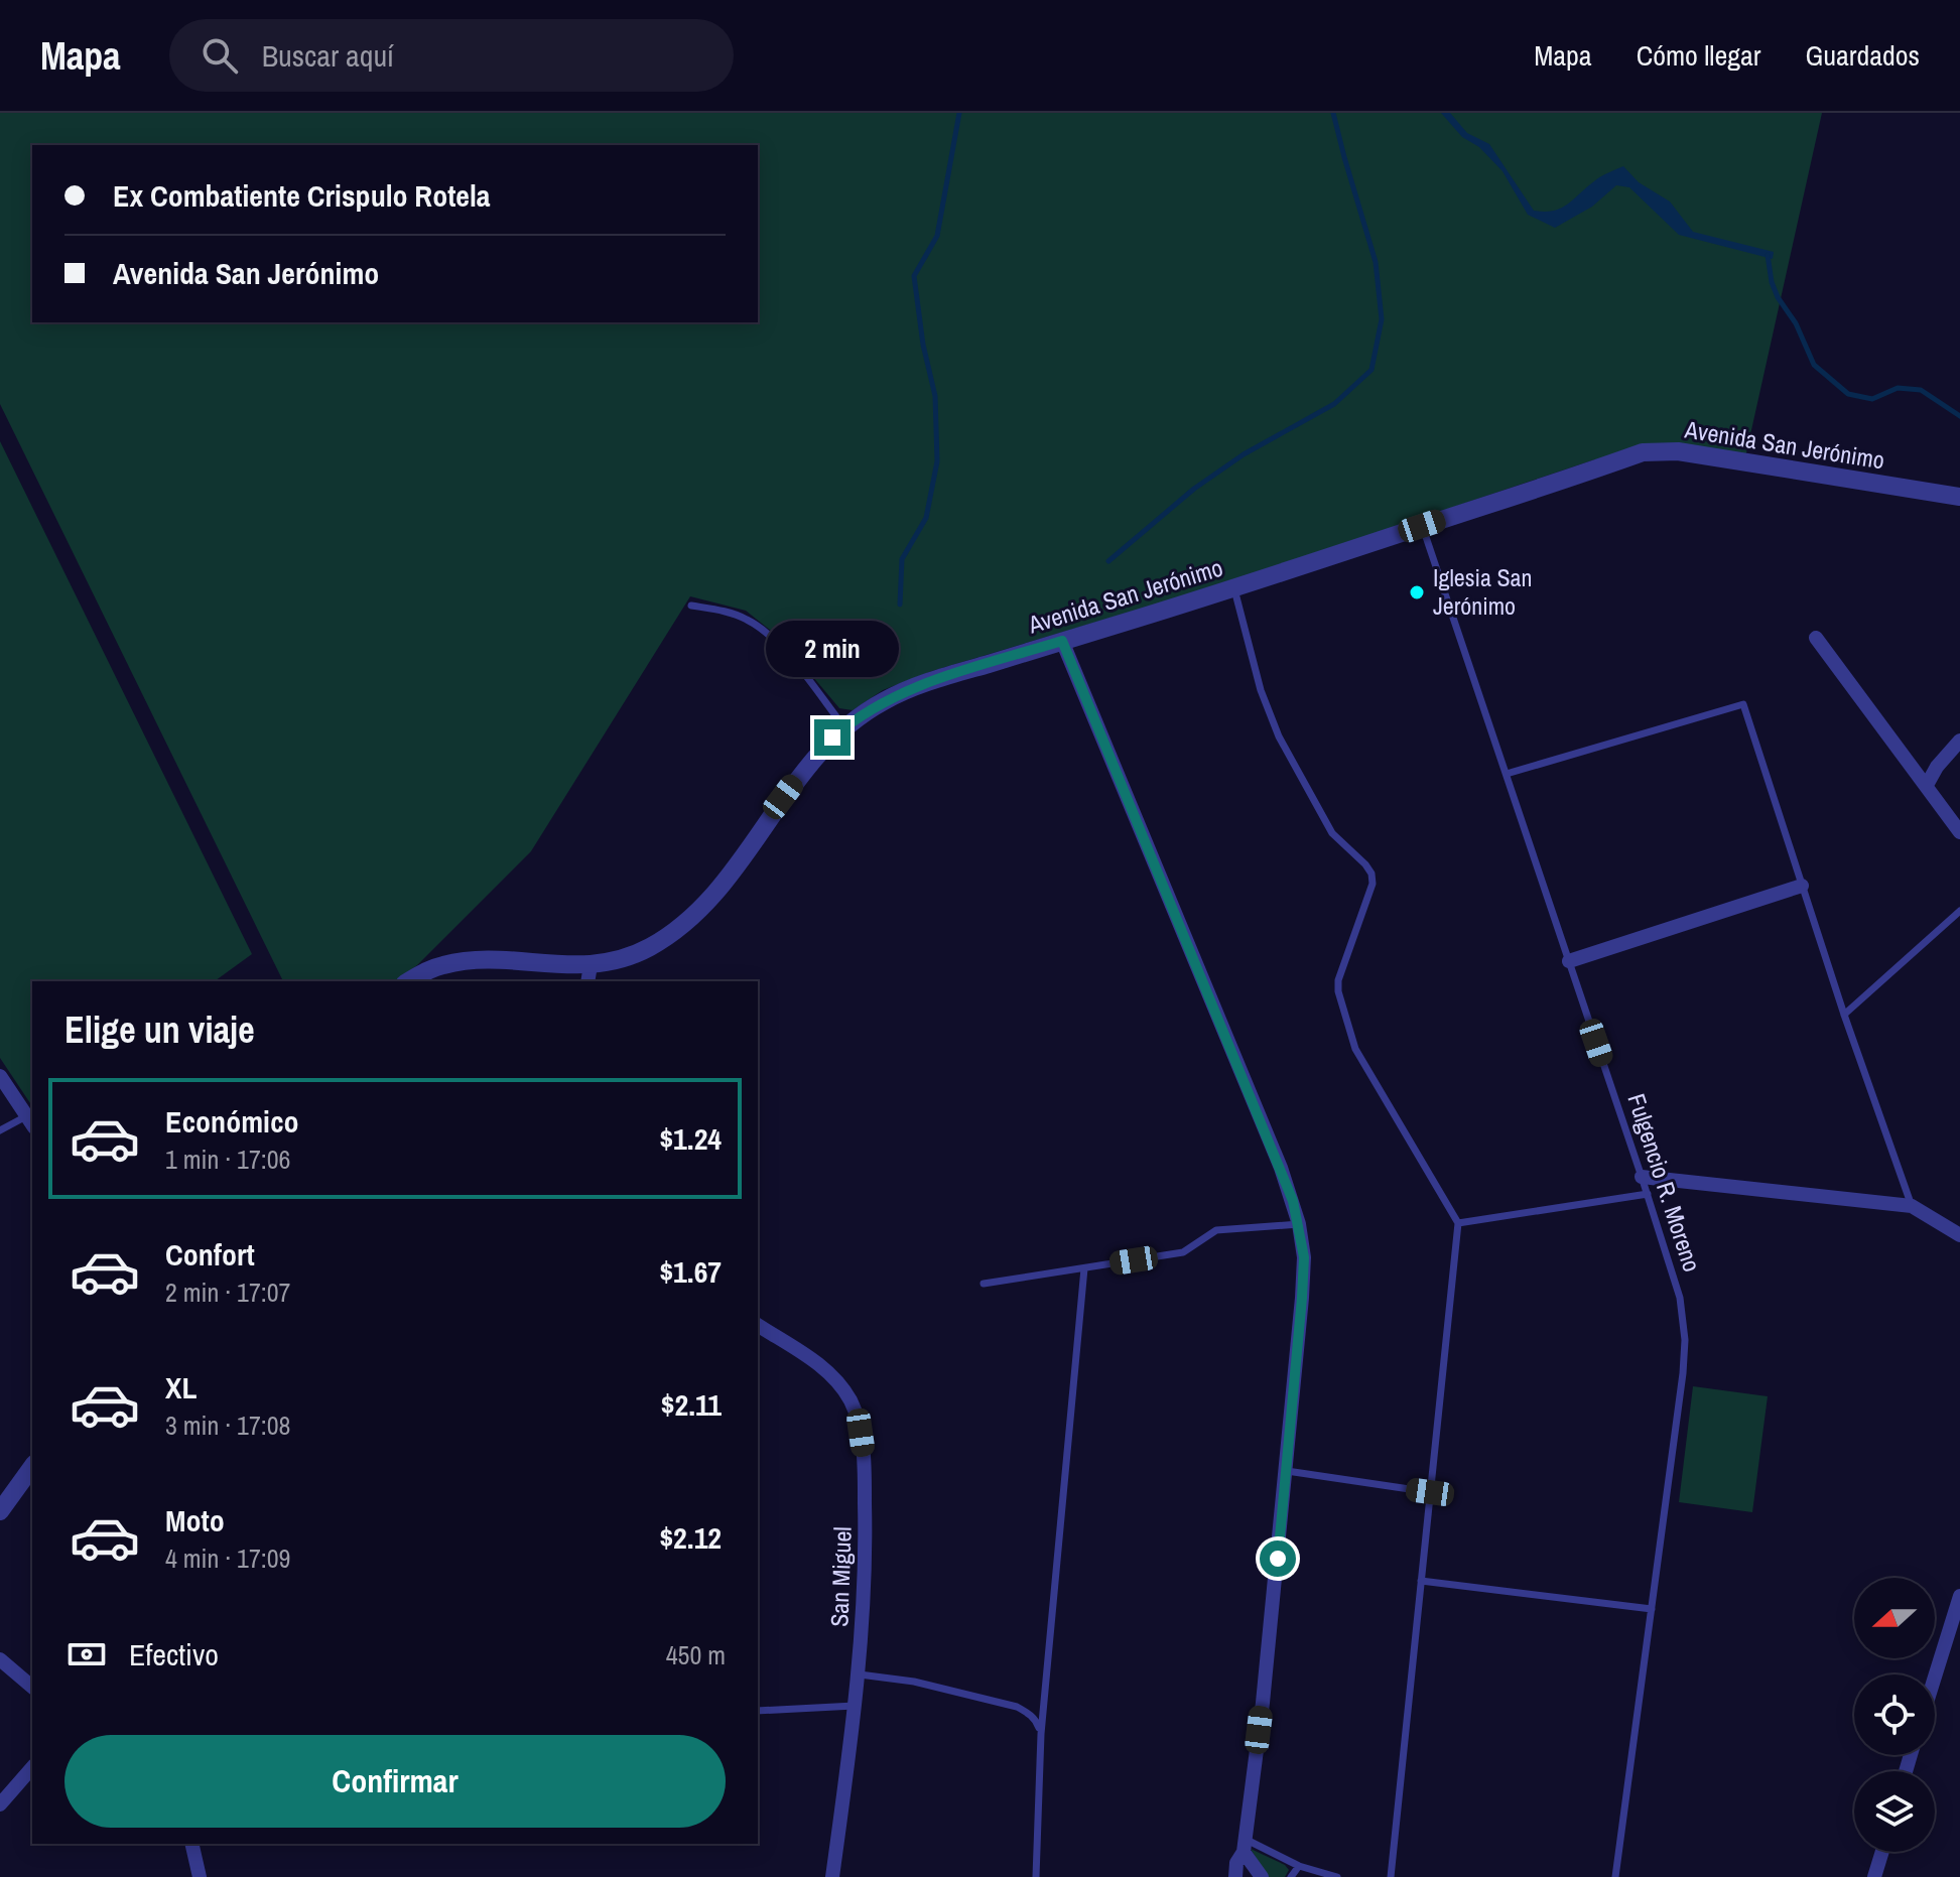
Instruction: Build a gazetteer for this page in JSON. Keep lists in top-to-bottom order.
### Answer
{
  "streets": {
    "street": ["Avenida San Jerónimo", "San Miguel"],
    "lane": ["Fulgencio R. Moreno"]
  },
  "crossings": [
    ["Avenida San Jerónimo", "Fulgencio R. Moreno"]
  ],
  "places": ["Iglesia San Jerónimo"],
  "north": "left",
  "page": {
    "header": "Mapa",
    "search": "Buscar aquí",
    "nav": ["Mapa", "Cómo llegar", "Guardados"],
    "banner": ["Ex Combatiente Crispulo Rotela", "Avenida San Jerónimo"],
    "bubble": "2 min",
    "heading": "Elige un viaje",
    "list": [
      {
        "name": "Económico",
        "note": "1 min · 17:06",
        "value": "$1.24"
      },
      {
        "name": "Confort",
        "note": "2 min · 17:07",
        "value": "$1.67"
      },
      {
        "name": "XL",
        "note": "3 min · 17:08",
        "value": "$2.11"
      },
      {
        "name": "Moto",
        "note": "4 min · 17:09",
        "value": "$2.12"
      }
    ],
    "pay": ["Efectivo", "450 m"],
    "buttons": "Confirmar"
  }
}
